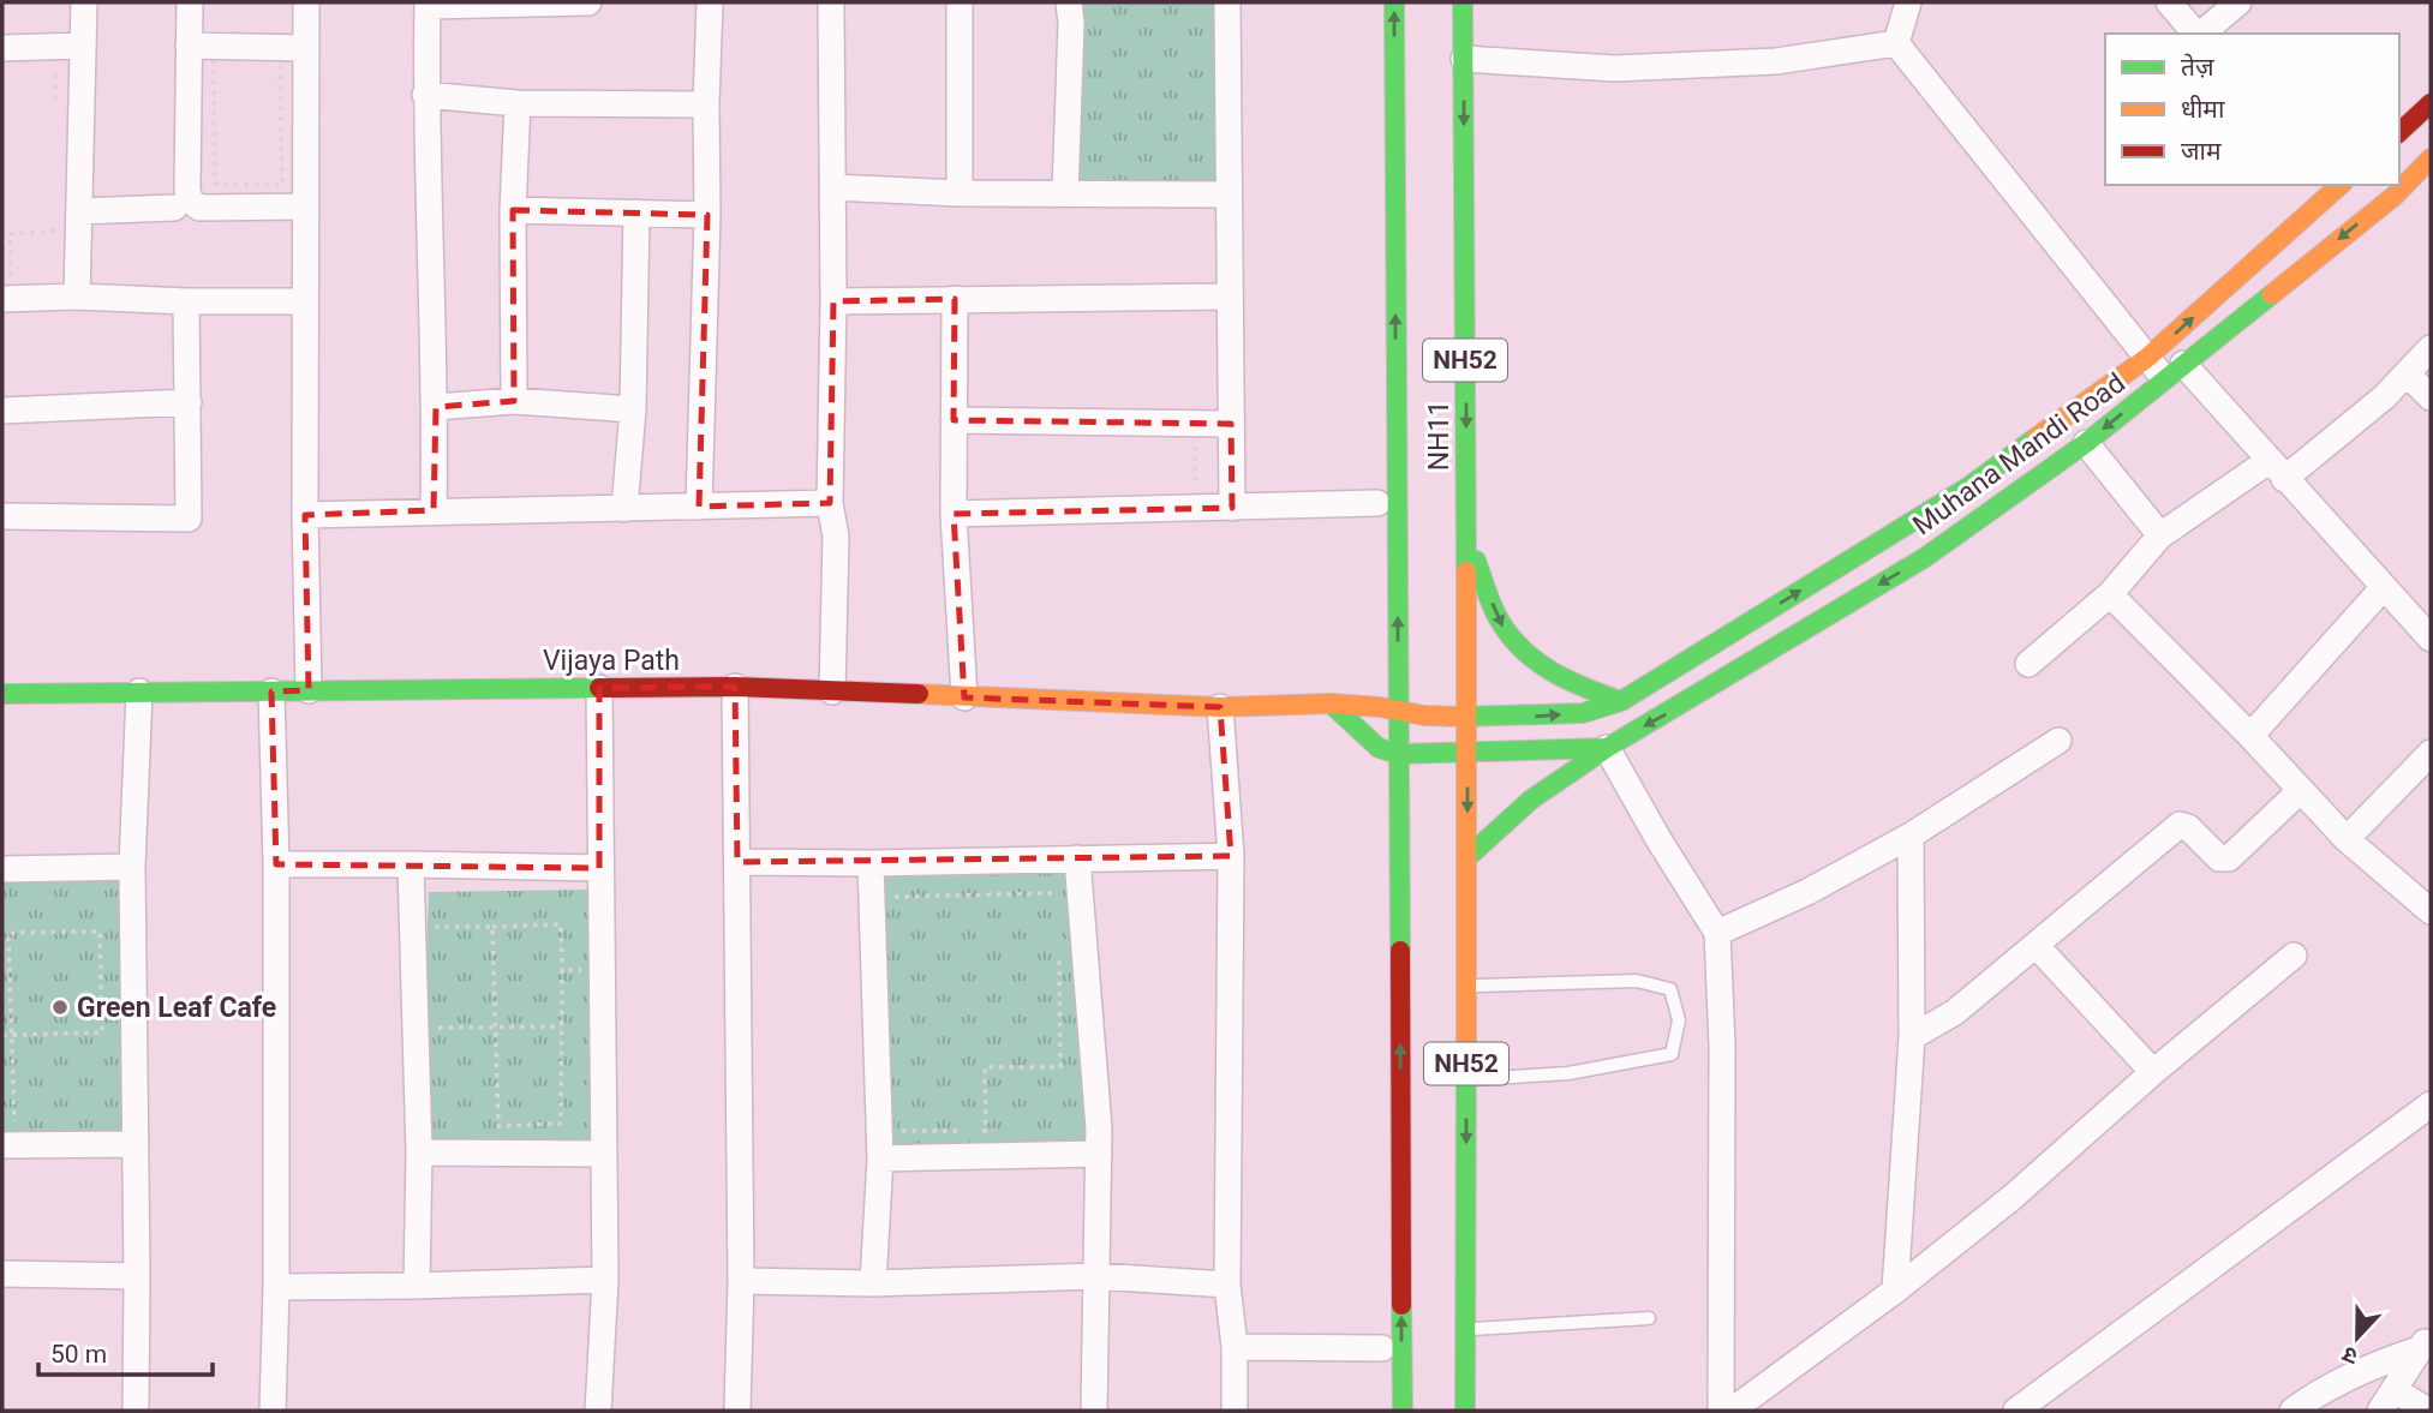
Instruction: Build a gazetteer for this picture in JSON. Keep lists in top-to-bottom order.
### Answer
{
  "streets": {
    "main road": [
      "NH52",
      "NH11",
      "Muhana Mandi Road",
      "Vijaya Path"
    ]
  },
  "crossings": [
    ["NH52", "NH11"],
    ["NH52", "Muhana Mandi Road"],
    ["NH52", "Vijaya Path"],
    ["NH11", "Vijaya Path"]
  ],
  "one_way": ["Muhana Mandi Road", "Vijaya Path"],
  "places": ["Green Leaf Cafe"],
  "legend": ["तेज़", "धीमा", "जाम"],
  "scale_bar": "50 m",
  "north": "bottom"
}
